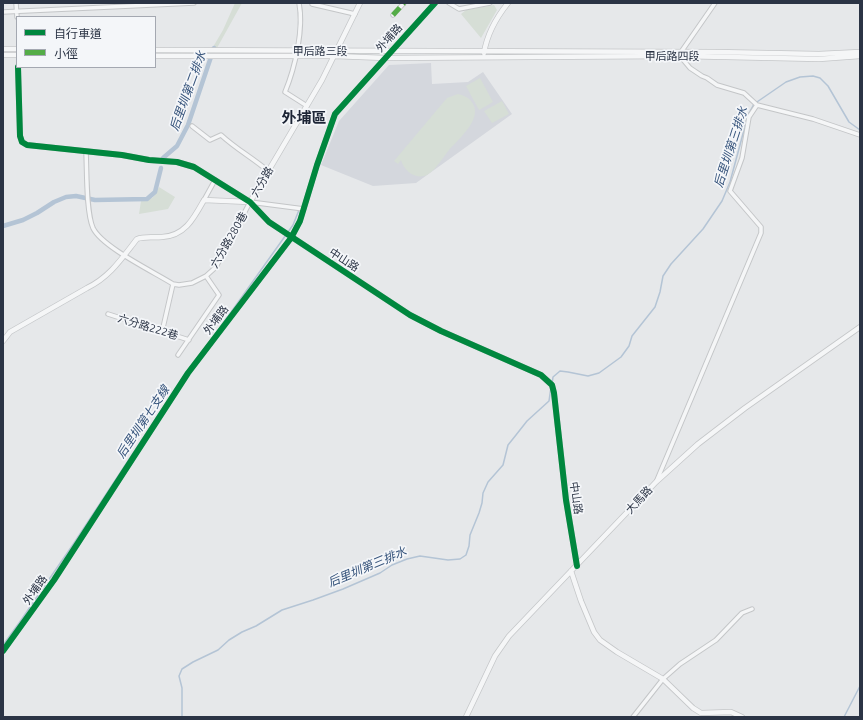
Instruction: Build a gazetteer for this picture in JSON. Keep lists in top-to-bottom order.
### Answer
{
  "streets": {
    "street": [
      "外埔路",
      "甲后路三段",
      "甲后路四段",
      "六分路",
      "六分路280巷",
      "中山路",
      "六分路222巷",
      "大馬路"
    ]
  },
  "crossings": [
    ["外埔路", "甲后路三段"],
    ["外埔路", "中山路"],
    ["甲后路三段", "甲后路四段"],
    ["甲后路三段", "六分路"],
    ["六分路", "六分路280巷"],
    ["六分路", "中山路"],
    ["六分路280巷", "中山路"],
    ["六分路280巷", "六分路222巷"],
    ["中山路", "大馬路"]
  ],
  "districts": ["外埔區"],
  "water": ["后里圳第二排水", "后里圳第三排水", "后里圳第七支線"],
  "legend": ["自行車道", "小徑"]
}
